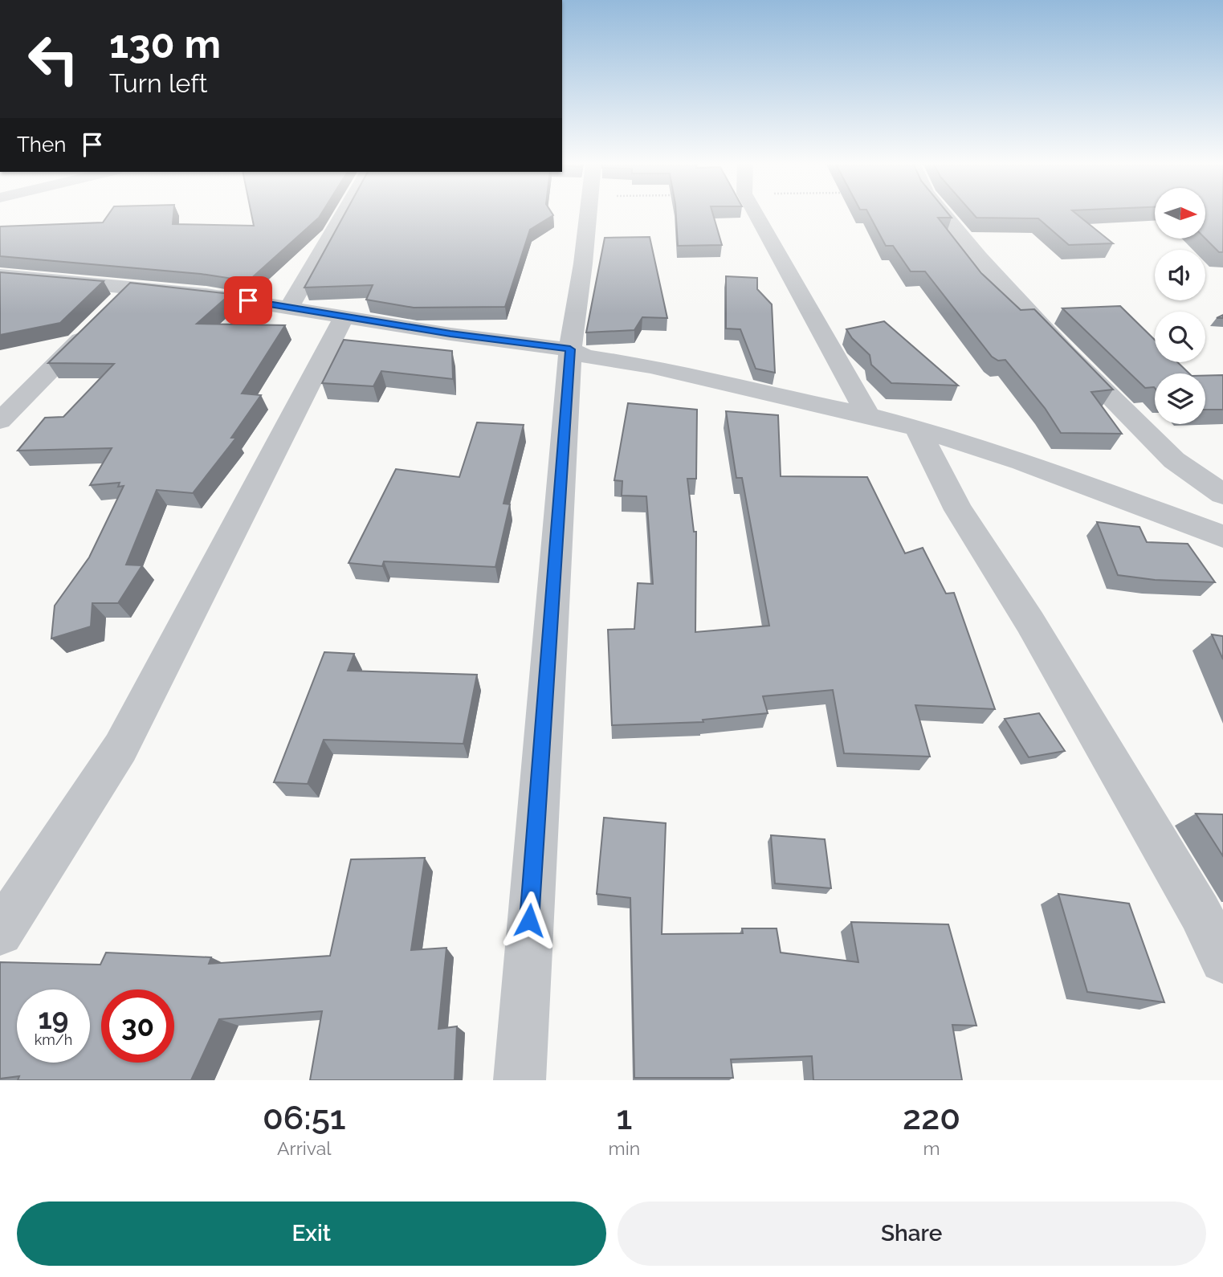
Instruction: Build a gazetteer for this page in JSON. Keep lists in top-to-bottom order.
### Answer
{
  "north": "right",
  "page": {
    "turn": ["130 m", "Turn left"],
    "then": "Then",
    "speed": "19 km/h",
    "limit": "30",
    "eta": [
      "06:51",
      "Arrival",
      "1",
      "min",
      "220",
      "m"
    ],
    "buttons": ["Exit", "Share"]
  }
}
